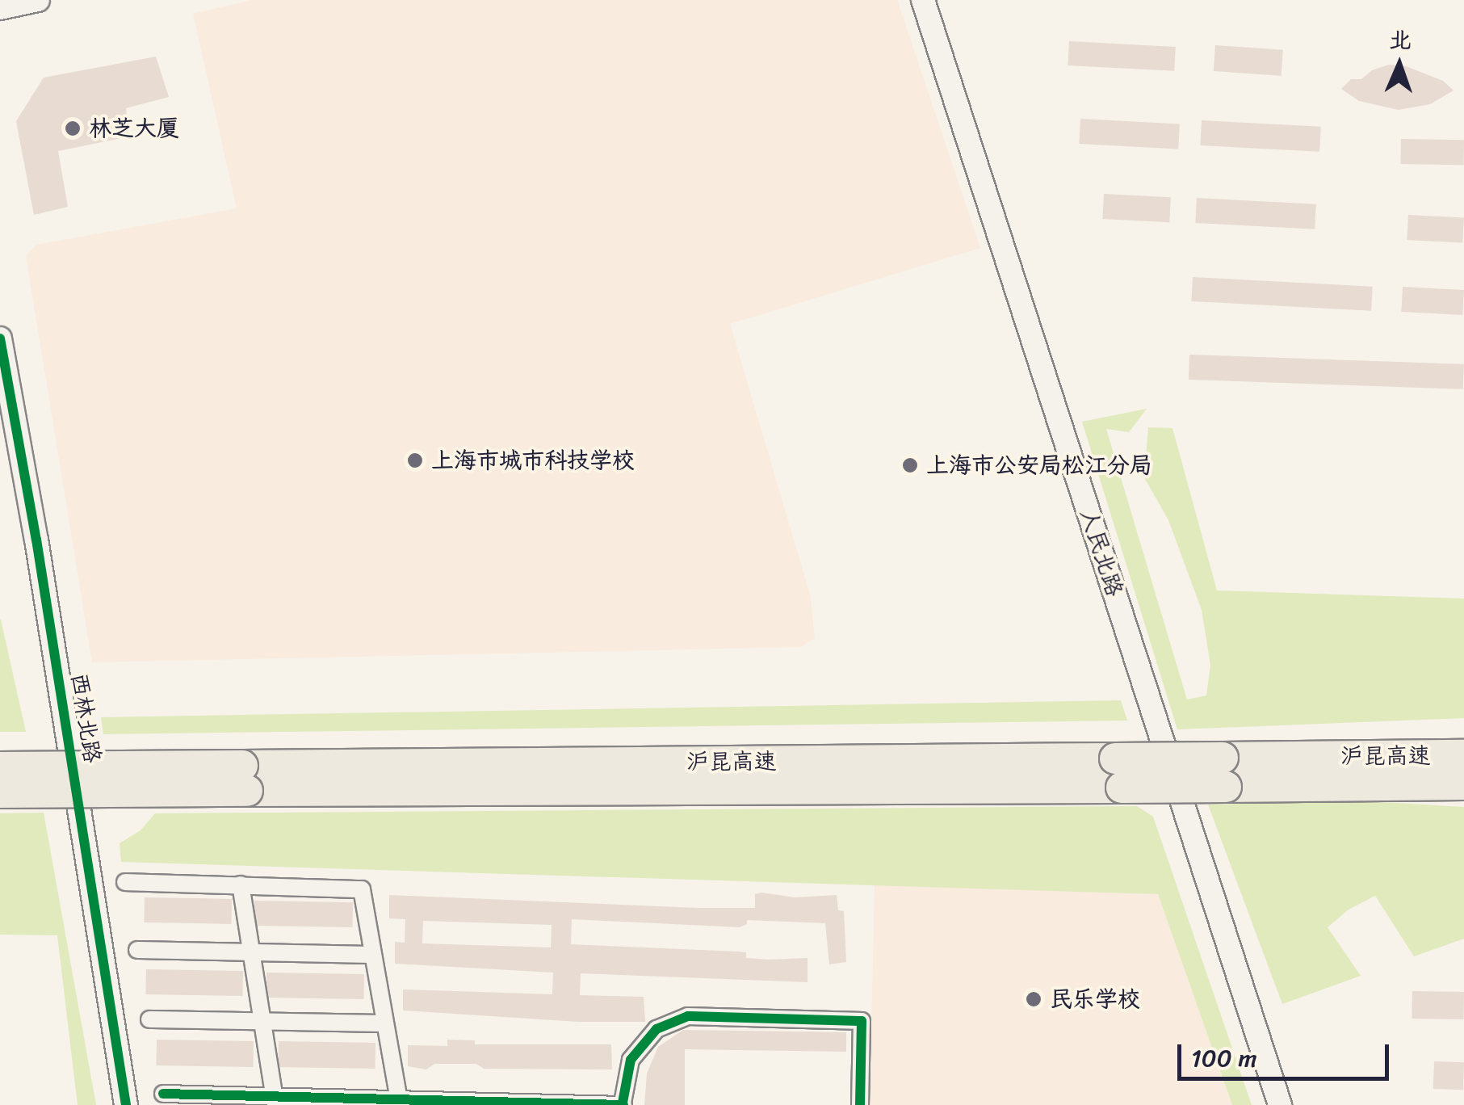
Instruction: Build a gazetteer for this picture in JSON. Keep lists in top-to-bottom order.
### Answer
{
  "streets": {
    "highway": ["沪昆高速"],
    "main road": ["人民北路", "西林北路"]
  },
  "places": [
    "林芝大厦",
    "上海市城市科技学校",
    "上海市公安局松江分局",
    "民乐学校"
  ],
  "scale_bar": "100 m",
  "north": "top"
}
